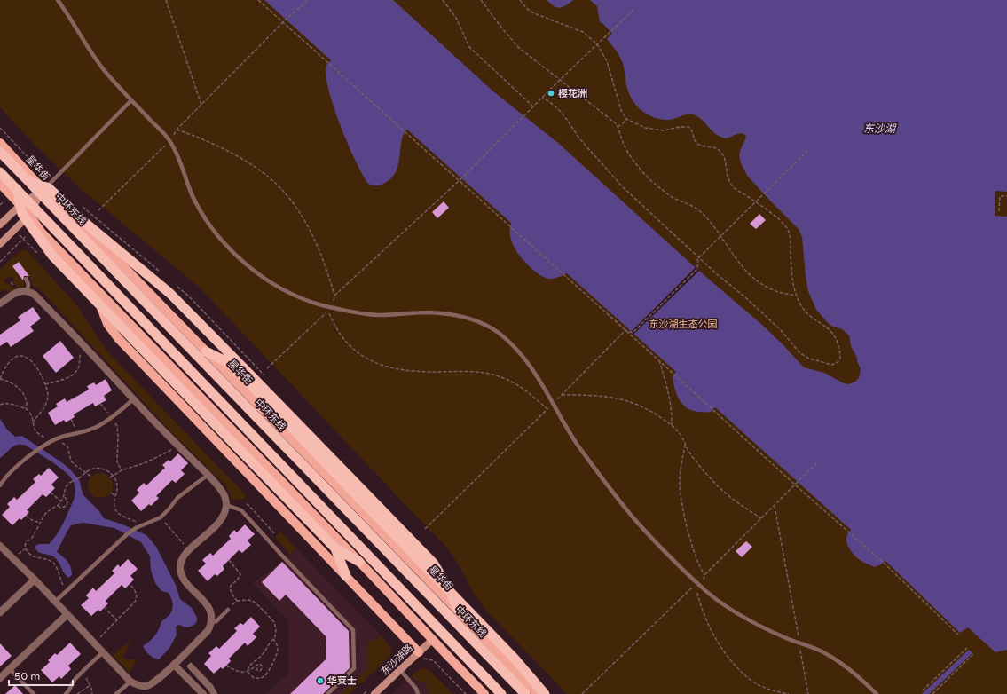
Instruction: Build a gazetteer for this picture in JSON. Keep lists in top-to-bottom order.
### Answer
{
  "streets": {
    "highway": ["中环东线"],
    "main road": ["星华街", "东沙湖路"]
  },
  "water": ["东沙湖"],
  "parks": ["东沙湖生态公园"],
  "places": ["樱花洲", "华莱士"],
  "scale_bar": "50 m"
}
